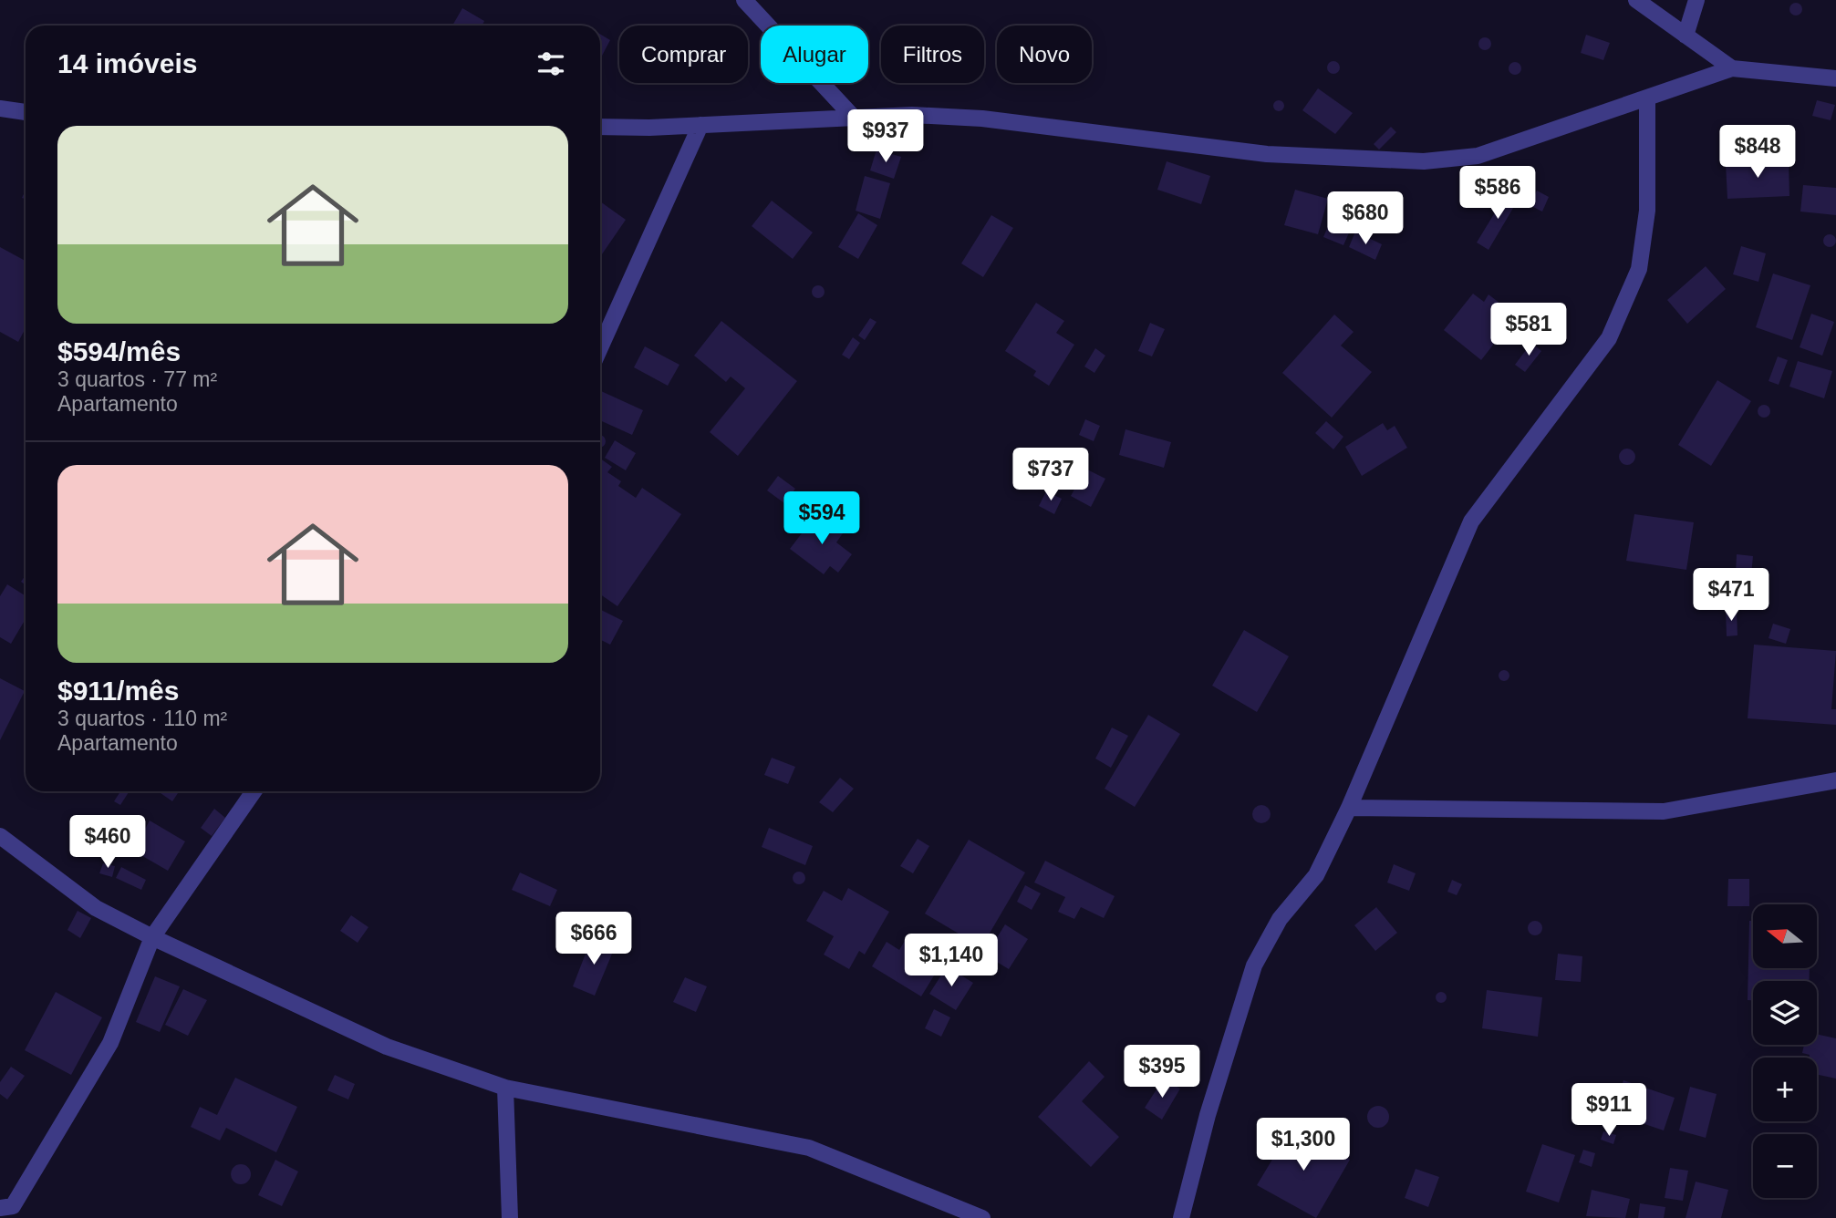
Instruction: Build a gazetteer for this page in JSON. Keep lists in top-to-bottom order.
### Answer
{
  "north": "left",
  "page": {
    "chip": [
      "Comprar",
      "Alugar",
      "Filtros",
      "Novo"
    ],
    "heading": "14 imóveis",
    "list": [
      {
        "name": "$594/mês",
        "note": "3 quartos · 77 m² · Apartamento"
      },
      {
        "name": "$911/mês",
        "note": "3 quartos · 110 m² · Apartamento"
      }
    ],
    "price": [
      "$937",
      "$848",
      "$586",
      "$680",
      "$581",
      "$737",
      "$594",
      "$471",
      "$460",
      "$666",
      "$1,140",
      "$395",
      "$911",
      "$1,300"
    ],
    "map_buttons": ["+", "−"]
  }
}
